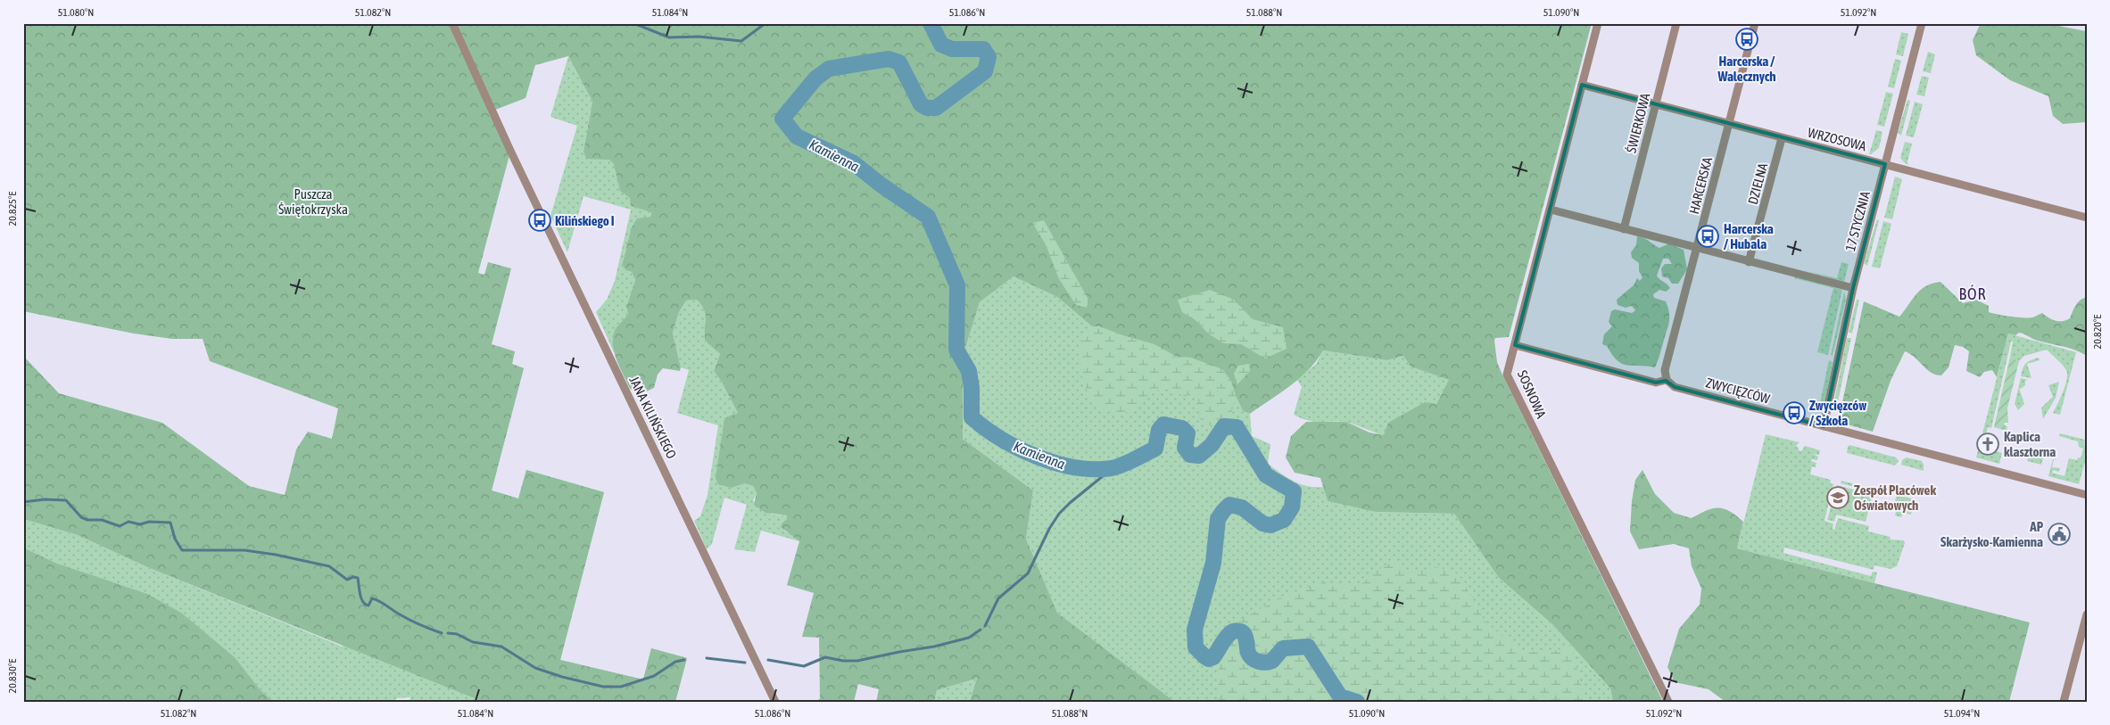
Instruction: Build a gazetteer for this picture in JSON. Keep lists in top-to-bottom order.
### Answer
{
  "streets": {
    "street": [
      "ŚWIERKOWA",
      "WRZOSOWA",
      "DZIELNA",
      "HARCERSKA",
      "17 STYCZNIA",
      "ZWYCIĘZCÓW",
      "SOSNOWA",
      "JANA KILIŃSKIEGO"
    ]
  },
  "crossings": [
    ["ŚWIERKOWA", "WRZOSOWA"],
    ["WRZOSOWA", "DZIELNA"],
    ["WRZOSOWA", "HARCERSKA"],
    ["WRZOSOWA", "17 STYCZNIA"],
    ["WRZOSOWA", "SOSNOWA"],
    ["HARCERSKA", "ZWYCIĘZCÓW"],
    ["17 STYCZNIA", "ZWYCIĘZCÓW"],
    ["ZWYCIĘZCÓW", "SOSNOWA"]
  ],
  "districts": ["BÓR"],
  "water": ["Kamienna"],
  "parks": ["Puszcza Świętokrzyska"],
  "places": {
    "bus stop": [
      "Harcerska / Walecznych",
      "Kilińskiego I",
      "Harcerska / Hubala",
      "Zwycięzców / Szkoła"
    ],
    "church": ["Kaplica klasztorna"],
    "school or university": ["Zespół Placówek Oświatowych"],
    "public building": ["AP Skarżysko-Kamienna"]
  },
  "coordinates": [
    "51.080°N",
    "51.082°N",
    "51.084°N",
    "51.086°N",
    "51.088°N",
    "51.090°N",
    "51.092°N",
    "20.825°E",
    "20.820°E",
    "20.830°E",
    "51.094°N"
  ]
}
